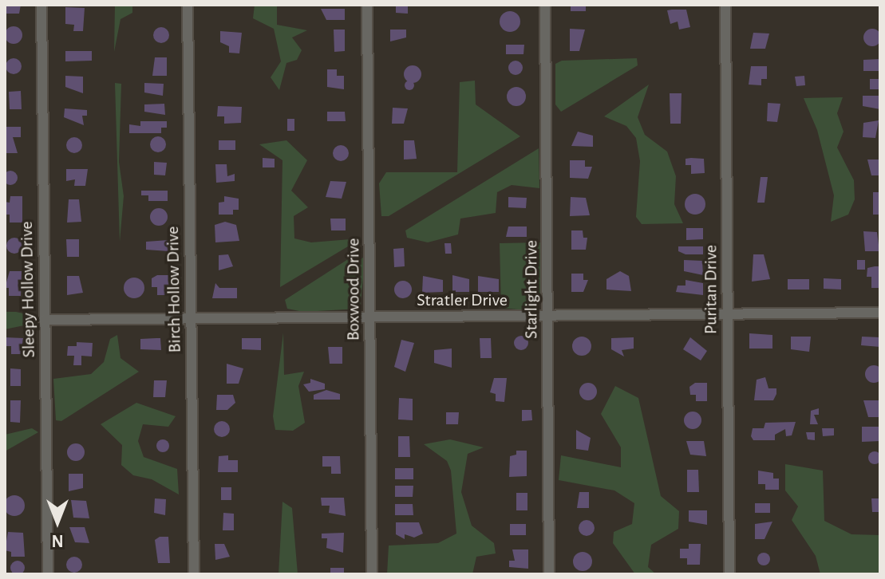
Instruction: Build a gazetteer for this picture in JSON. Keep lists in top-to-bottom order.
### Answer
{
  "streets": {
    "street": [
      "Sleepy Hollow Drive",
      "Birch Hollow Drive",
      "Boxwood Drive",
      "Starlight Drive",
      "Puritan Drive",
      "Stratler Drive"
    ]
  },
  "crossings": [
    ["Sleepy Hollow Drive", "Stratler Drive"],
    ["Birch Hollow Drive", "Stratler Drive"],
    ["Boxwood Drive", "Stratler Drive"],
    ["Starlight Drive", "Stratler Drive"],
    ["Puritan Drive", "Stratler Drive"]
  ],
  "north": "bottom"
}
